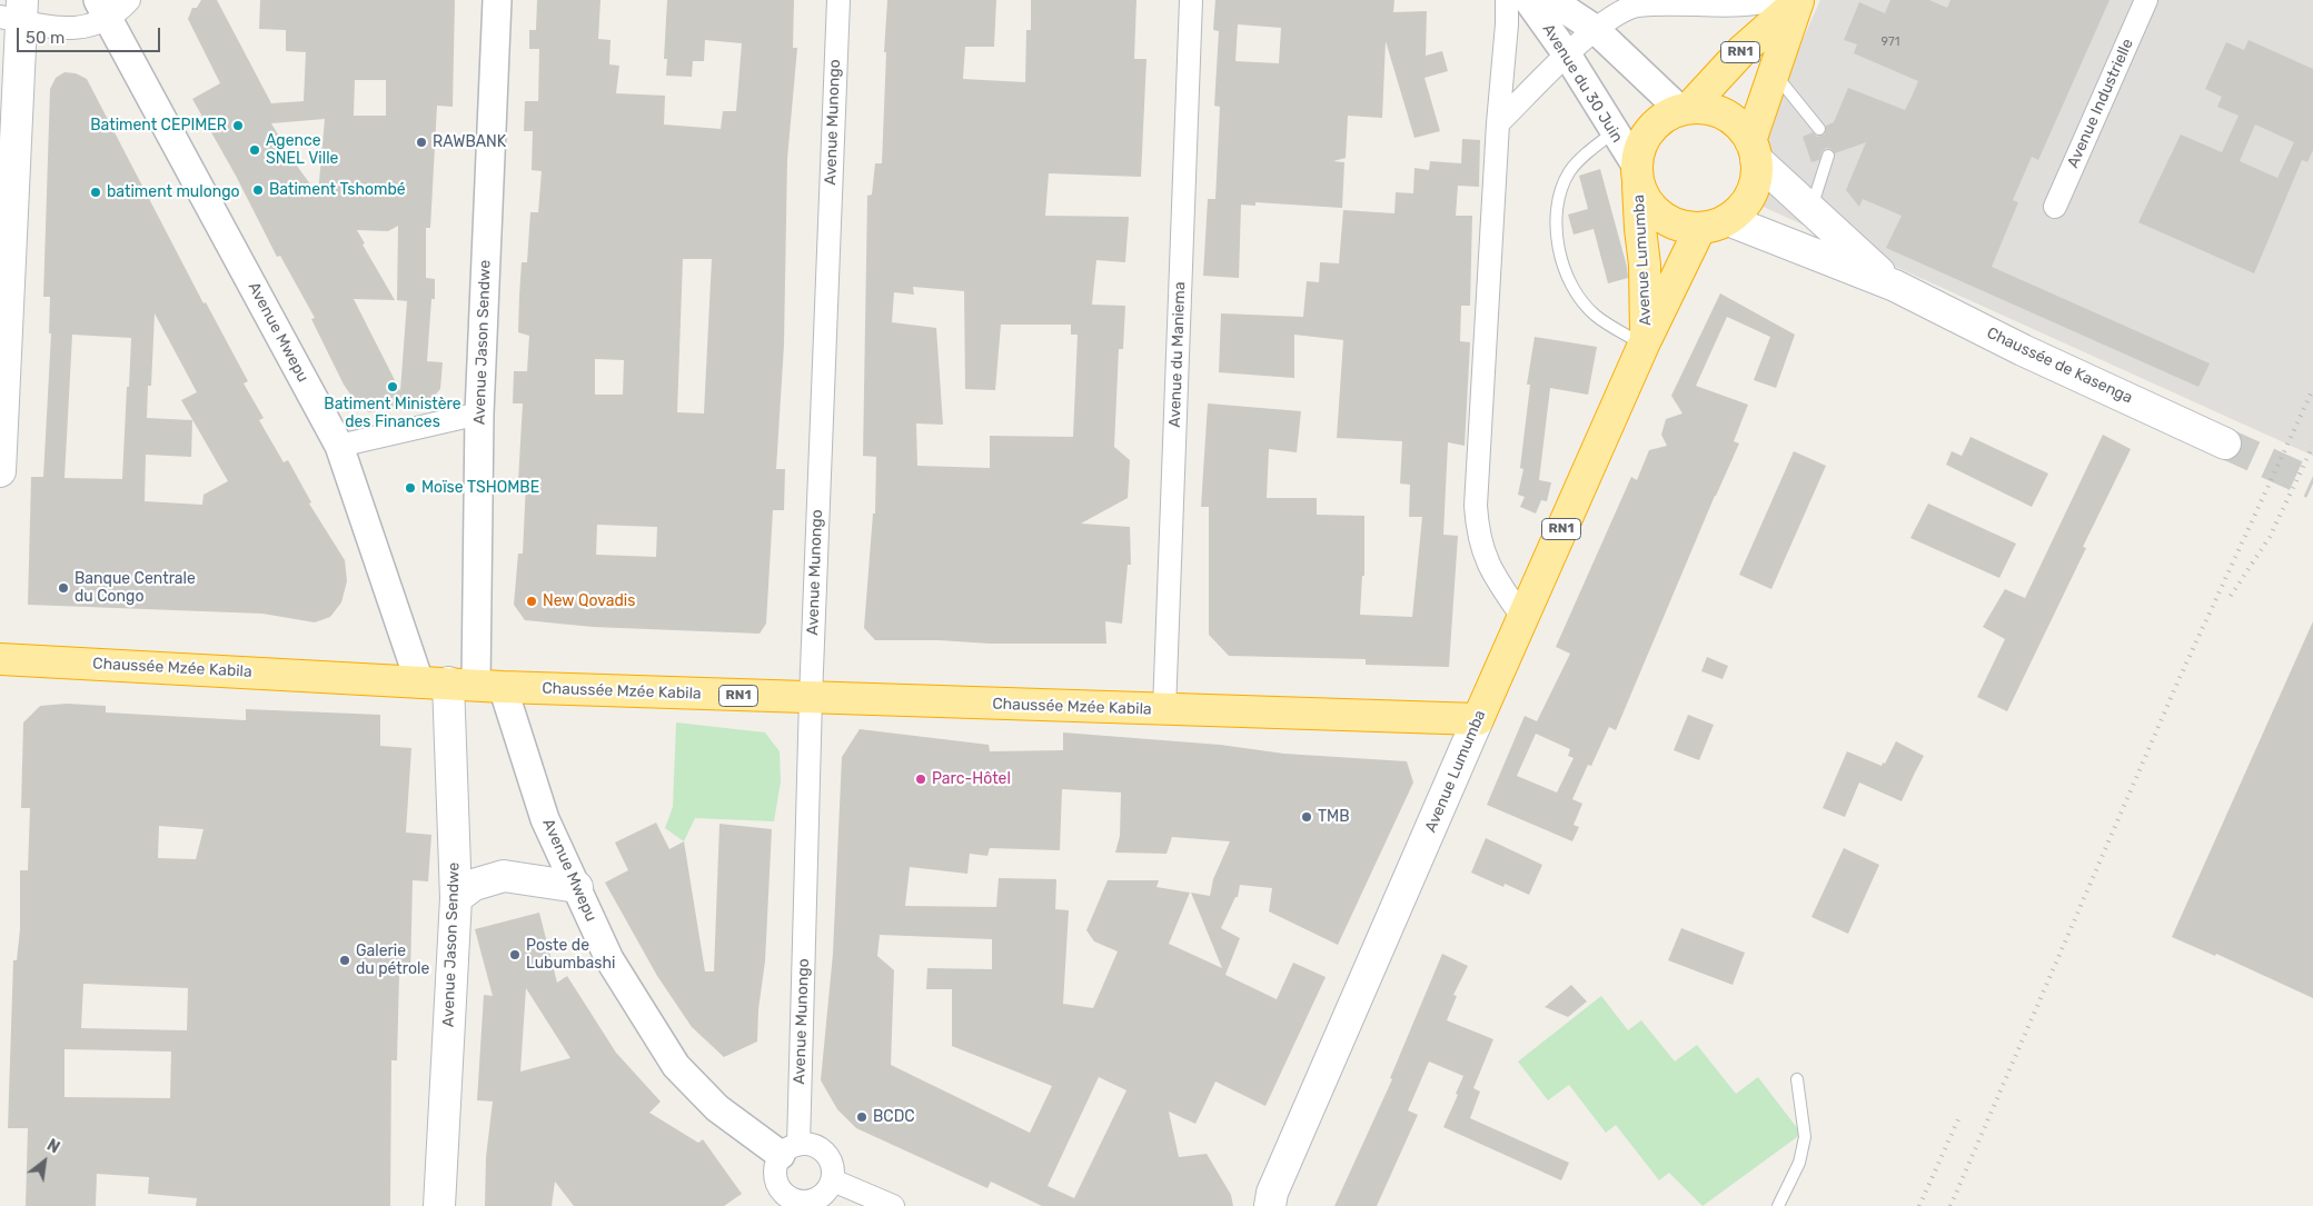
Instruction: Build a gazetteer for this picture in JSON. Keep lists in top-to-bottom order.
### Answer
{
  "streets": {
    "highway": ["RN1", "Avenue Lumumba", "Chaussée Mzée Kabila"],
    "main road": ["Avenue Jason Sendwe", "Chaussée de Kasenga"],
    "street": [
      "Avenue du 30 Juin",
      "Avenue Industrielle",
      "Avenue Munongo",
      "Avenue Mwepu",
      "Avenue du Maniema"
    ]
  },
  "crossings": [
    ["Avenue du 30 Juin", "Avenue Lumumba"],
    ["Avenue Munongo", "Avenue Mwepu"],
    ["Avenue Munongo", "Chaussée Mzée Kabila"],
    ["Avenue Lumumba", "Chaussée Mzée Kabila"],
    ["Avenue Mwepu", "Avenue Jason Sendwe"],
    ["Avenue Mwepu", "Chaussée Mzée Kabila"],
    ["Avenue Jason Sendwe", "Chaussée Mzée Kabila"],
    ["Avenue du Maniema", "Chaussée Mzée Kabila"]
  ],
  "places": [
    "Batiment CEPIMER",
    "RAWBANK",
    "Agence SNEL Ville",
    "Batiment Tshombé",
    "batiment mulongo",
    "Batiment Ministère des Finances",
    "Moïse TSHOMBE",
    "Banque Centrale du Congo",
    "New Qovadis",
    "Parc-Hôtel",
    "TMB",
    "Poste de Lubumbashi",
    "Galerie du pétrole",
    "BCDC"
  ],
  "house_numbers": ["971"],
  "scale_bar": "50 m",
  "north": "top right"
}
